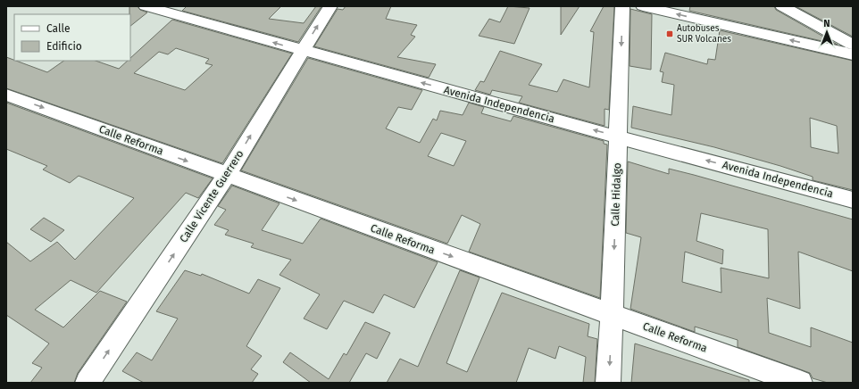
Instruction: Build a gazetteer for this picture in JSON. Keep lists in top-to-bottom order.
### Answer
{
  "streets": {
    "street": [
      "Avenida Independencia",
      "Calle Reforma",
      "Calle Hidalgo",
      "Calle Vicente Guerrero"
    ]
  },
  "crossings": [
    ["Avenida Independencia", "Calle Hidalgo"],
    ["Avenida Independencia", "Calle Vicente Guerrero"],
    ["Calle Reforma", "Calle Hidalgo"],
    ["Calle Reforma", "Calle Vicente Guerrero"]
  ],
  "one_way": ["Calle Reforma", "Calle Hidalgo", "Calle Vicente Guerrero"],
  "places": {
    "transit": ["Autobuses SUR Volcanes"]
  },
  "legend": ["Calle", "Edificio"],
  "north": "top"
}
